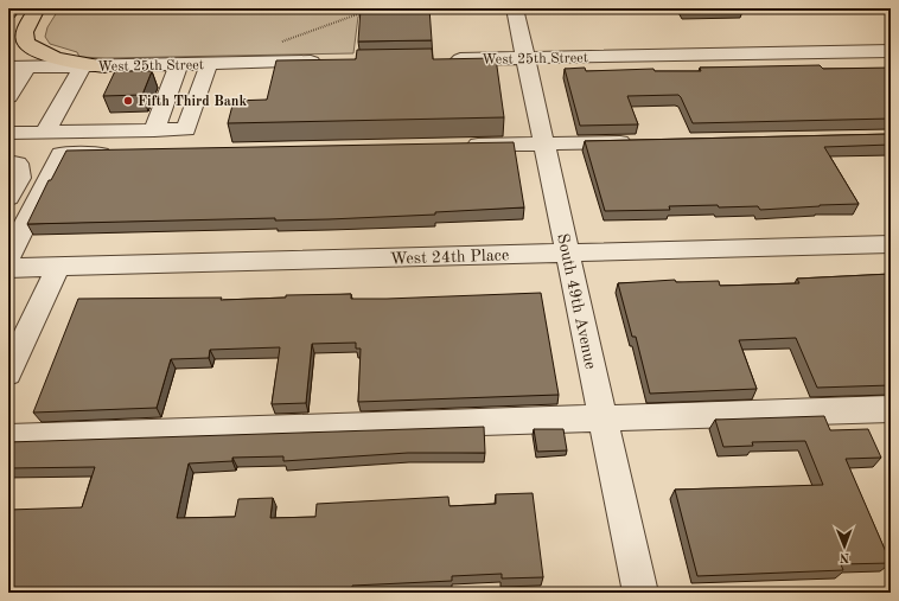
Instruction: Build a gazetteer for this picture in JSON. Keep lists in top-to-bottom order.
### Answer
{
  "streets": {
    "street": ["West 25th Street", "West 24th Place", "South 49th Avenue"]
  },
  "crossings": [
    ["West 25th Street", "South 49th Avenue"],
    ["West 24th Place", "South 49th Avenue"]
  ],
  "places": ["Fifth Third Bank"],
  "north": "bottom"
}
